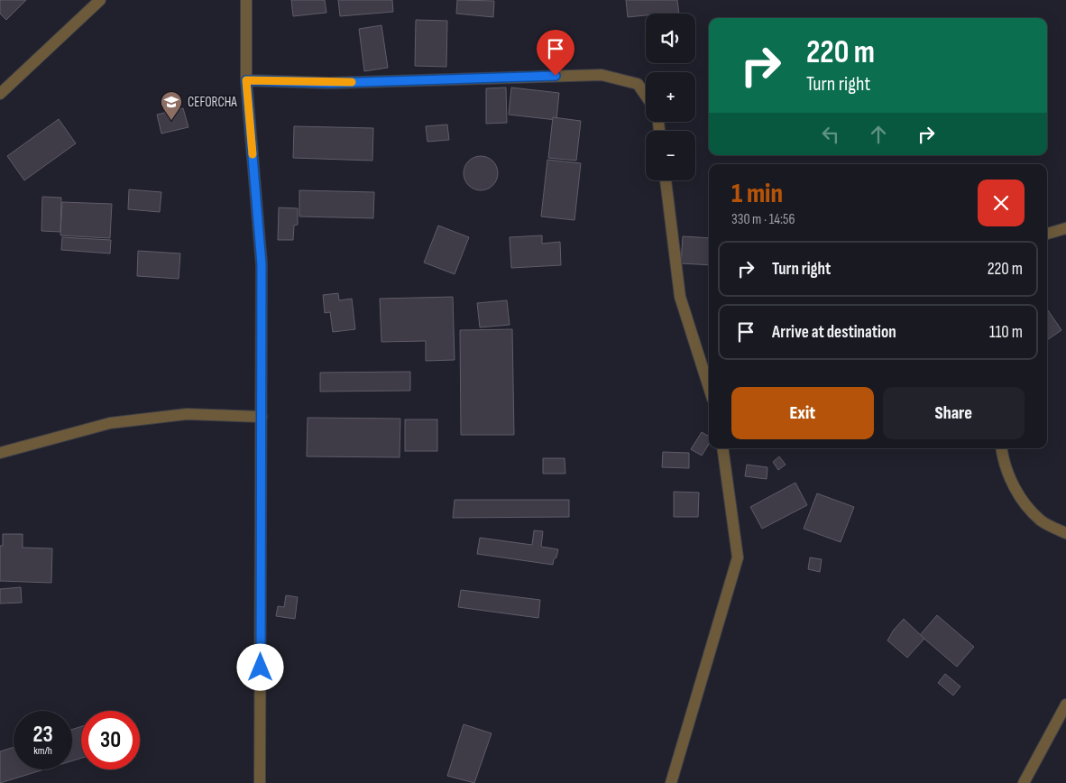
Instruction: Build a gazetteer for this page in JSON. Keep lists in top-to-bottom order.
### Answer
{
  "places": {
    "school or university": ["CEFORCHA"]
  },
  "page": {
    "map_buttons": ["+", "−"],
    "turn": ["220 m", "Turn right"],
    "heading": ["1 min", "330 m · 14:56"],
    "list": [
      {
        "name": "Turn right",
        "value": "220 m"
      },
      {
        "name": "Arrive at destination",
        "value": "110 m"
      }
    ],
    "buttons": ["Exit", "Share"],
    "speed": "23 km/h",
    "limit": "30"
  }
}
